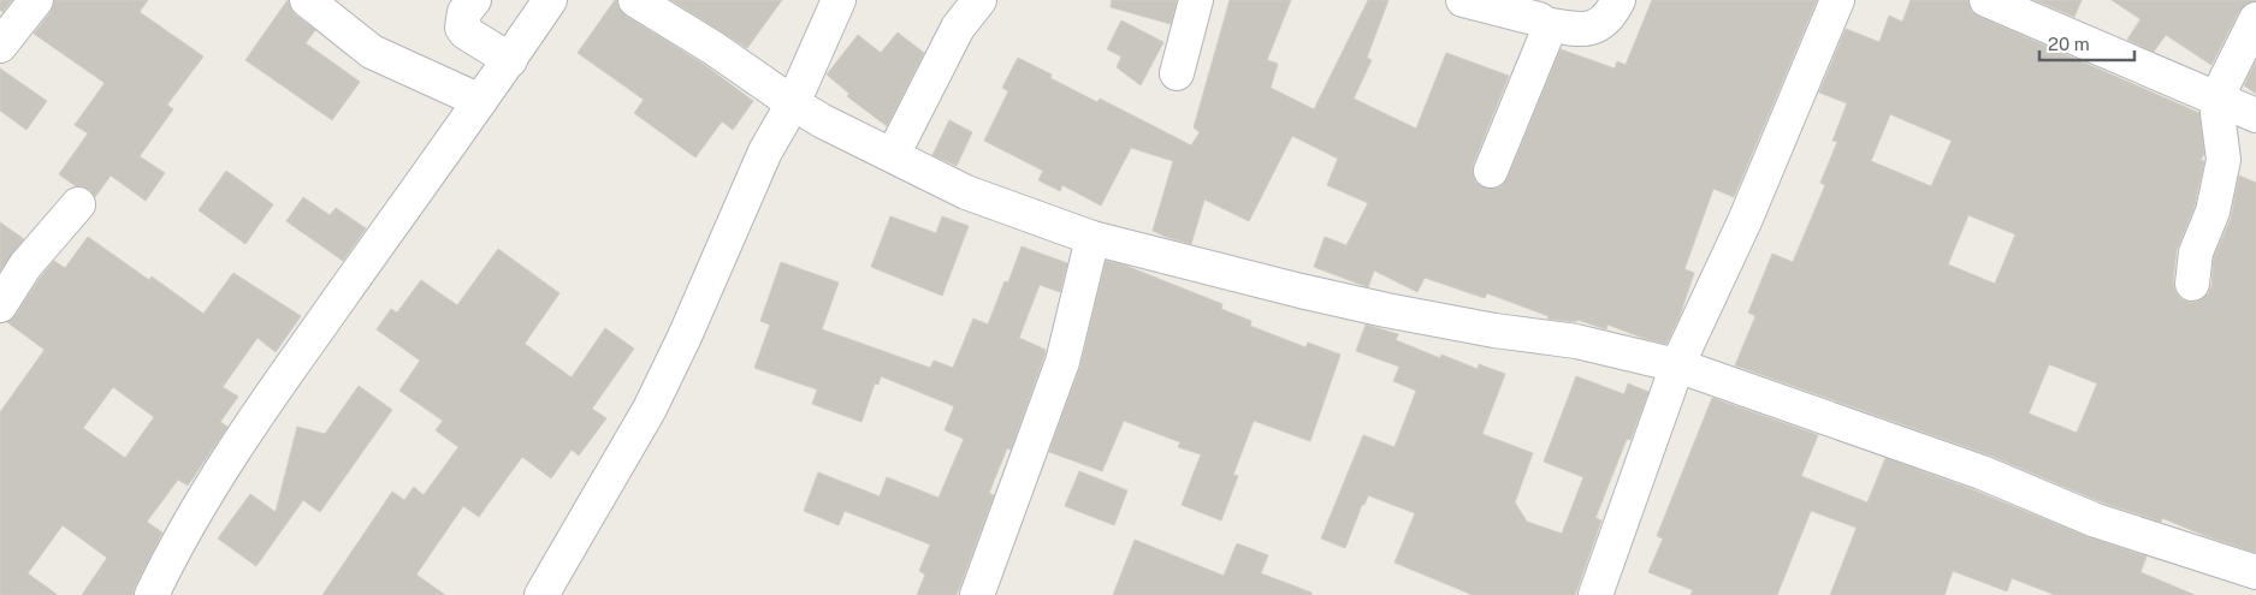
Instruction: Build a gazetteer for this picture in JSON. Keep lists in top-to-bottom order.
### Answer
{
  "scale_bar": "20 m"
}
